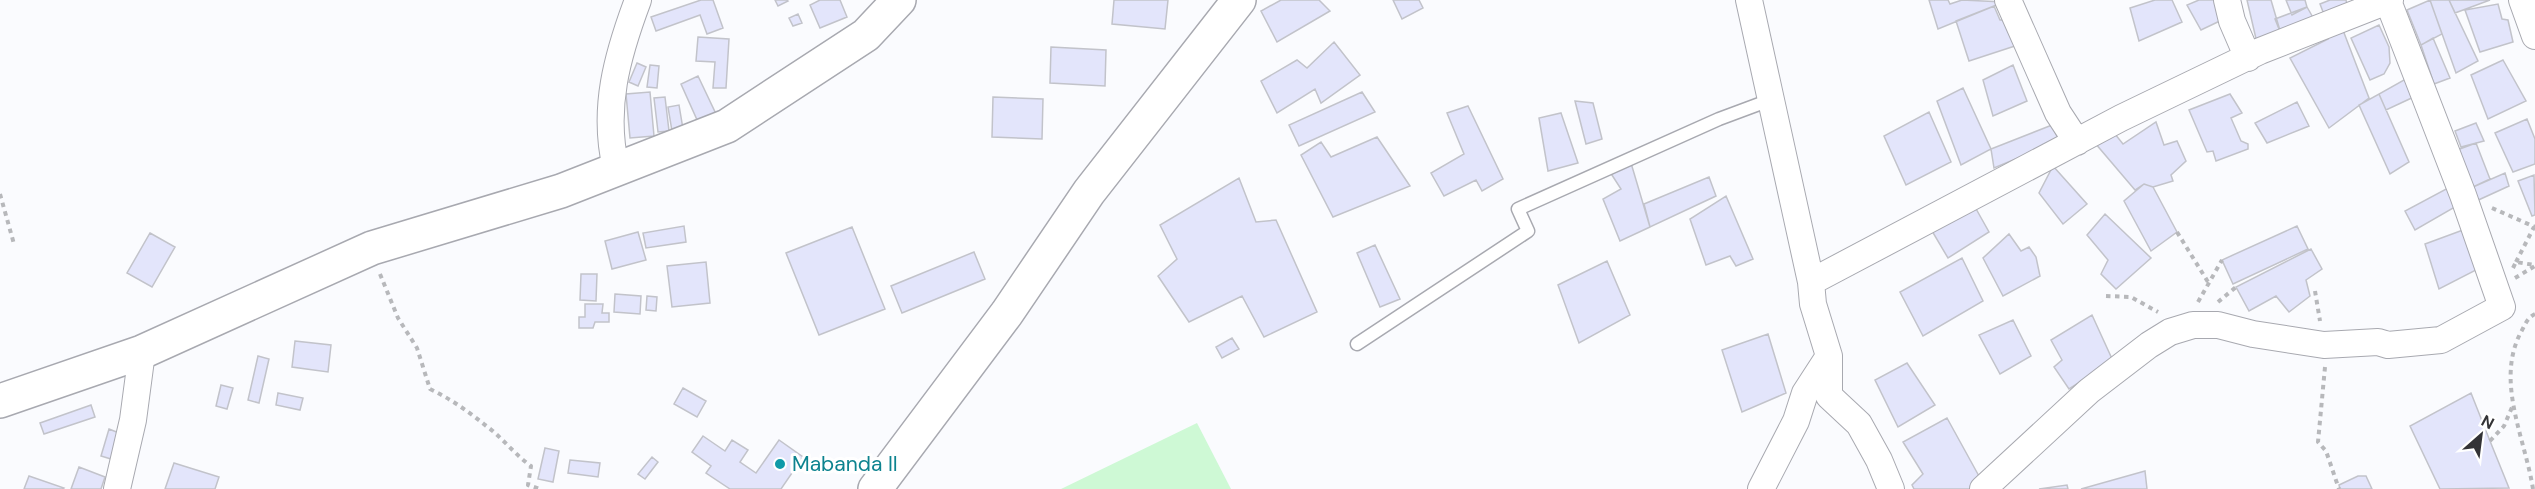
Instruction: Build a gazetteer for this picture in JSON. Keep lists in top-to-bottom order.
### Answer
{
  "places": ["Mabanda II"],
  "north": "top right"
}
